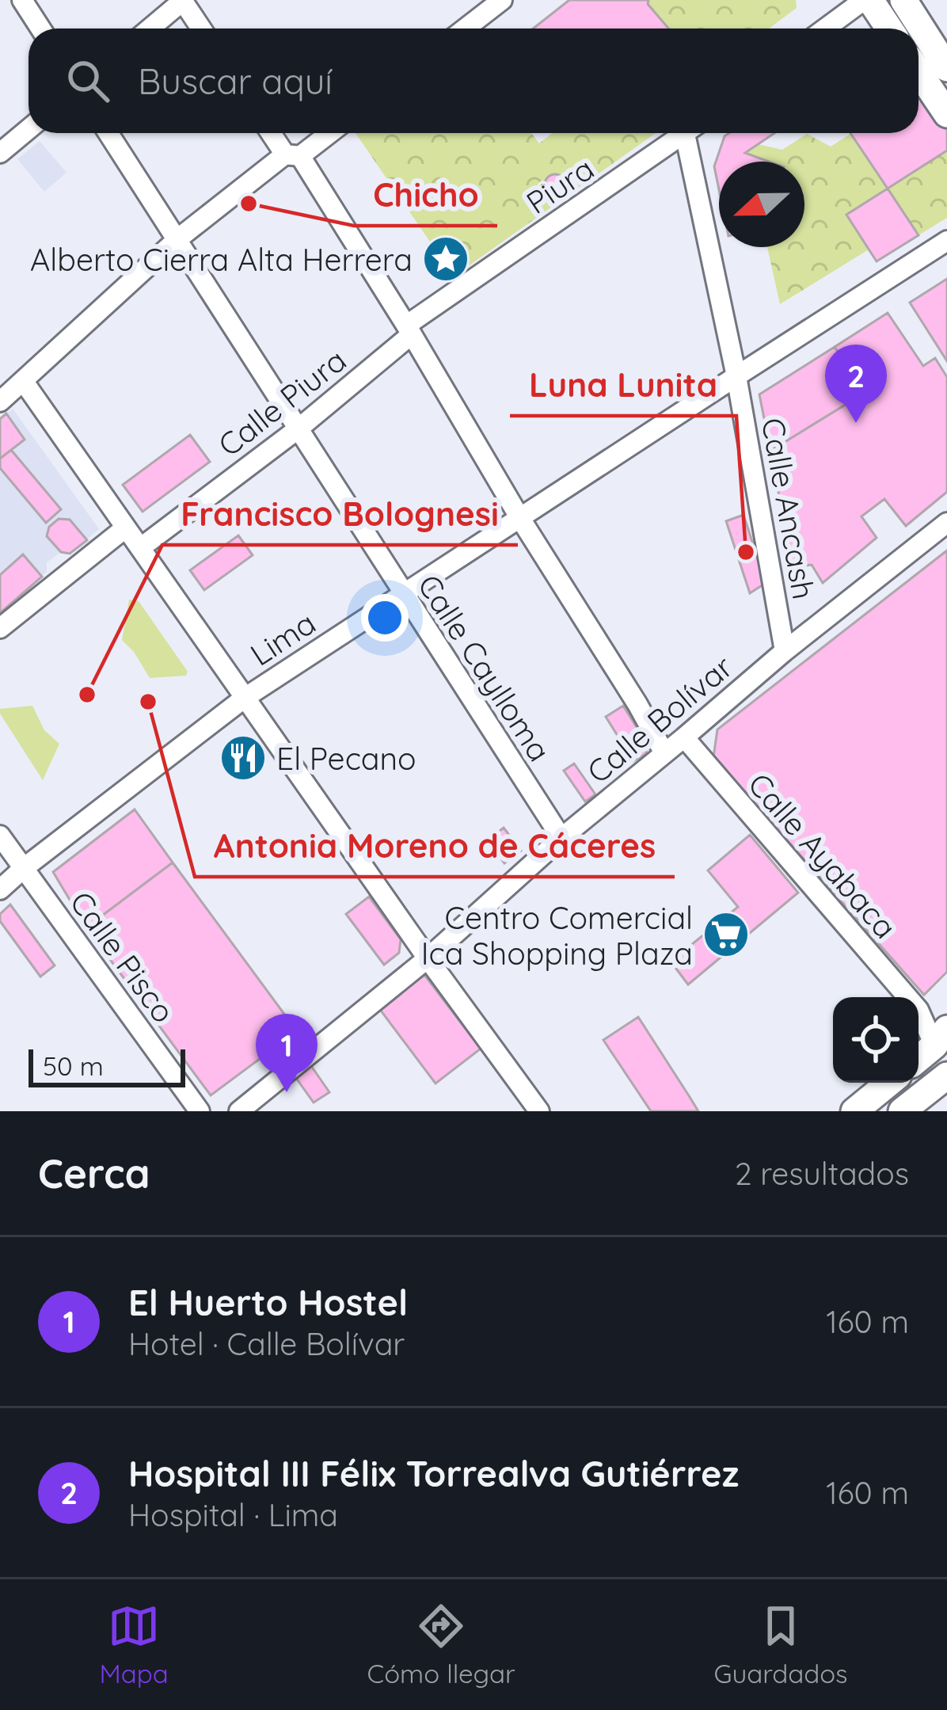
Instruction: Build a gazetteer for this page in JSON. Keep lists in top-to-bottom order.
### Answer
{
  "streets": {
    "street": [
      "Piura",
      "Calle Piura",
      "Calle Ancash",
      "Lima",
      "Calle Caylloma",
      "Calle Bolívar",
      "Calle Ayabaca",
      "Calle Pisco"
    ]
  },
  "crossings": [
    ["Piura", "Calle Piura"],
    ["Calle Piura", "Calle Caylloma"],
    ["Calle Ancash", "Lima"],
    ["Calle Ancash", "Calle Bolívar"],
    ["Lima", "Calle Caylloma"],
    ["Lima", "Calle Pisco"],
    ["Calle Caylloma", "Calle Bolívar"],
    ["Calle Bolívar", "Calle Ayabaca"]
  ],
  "places": {
    "other": [
      "Chicho",
      "Luna Lunita",
      "Francisco Bolognesi",
      "Antonia Moreno de Cáceres"
    ],
    "place": ["Alberto Cierra Alta Herrera"],
    "restaurant": ["El Pecano"],
    "supermarket": ["Centro Comercial Ica Shopping Plaza"]
  },
  "scale_bar": "50 m",
  "north": "left",
  "page": {
    "search": "Buscar aquí",
    "pins": ["2", "1"],
    "scale": "50 m",
    "heading": ["Cerca", "2 resultados"],
    "list": [
      {
        "mark": "1",
        "name": "El Huerto Hostel",
        "note": "Hotel · Calle Bolívar",
        "value": "160 m"
      },
      {
        "mark": "2",
        "name": "Hospital III Félix Torrealva Gutiérrez",
        "note": "Hospital · Lima",
        "value": "160 m"
      }
    ],
    "nav": ["Mapa", "Cómo llegar", "Guardados"]
  }
}
